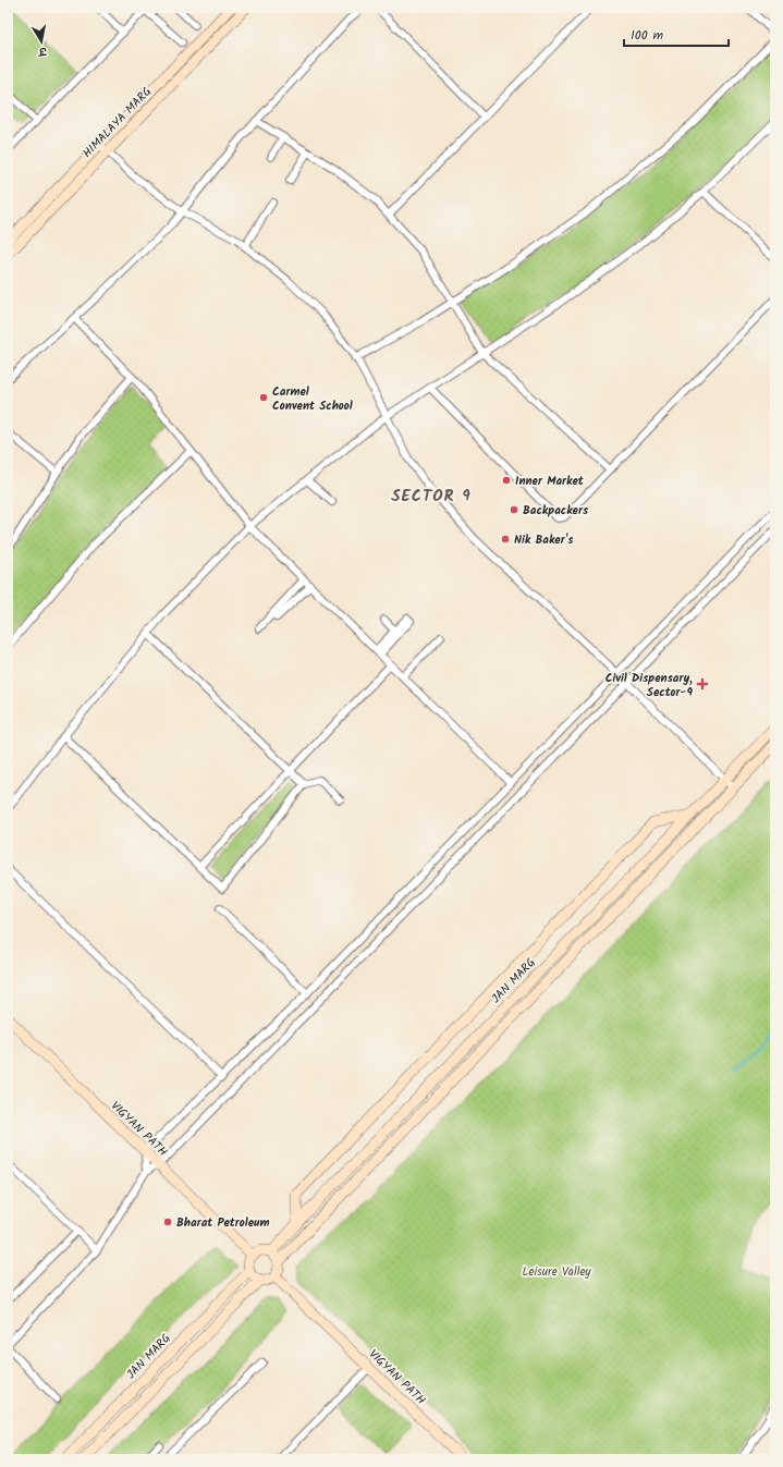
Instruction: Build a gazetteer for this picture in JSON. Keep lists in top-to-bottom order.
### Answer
{
  "streets": {
    "main road": ["HIMALAYA MARG", "JAN MARG", "VIGYAN PATH"]
  },
  "crossings": [
    ["JAN MARG", "VIGYAN PATH"]
  ],
  "districts": ["SECTOR 9"],
  "parks": ["Leisure Valley"],
  "places": {
    "other": [
      "Carmel Convent School",
      "Inner Market",
      "Backpackers",
      "Nik Baker's",
      "Bharat Petroleum"
    ],
    "health": ["Civil Dispensary, Sector-9"]
  },
  "scale_bar": "100 m",
  "north": "bottom"
}
